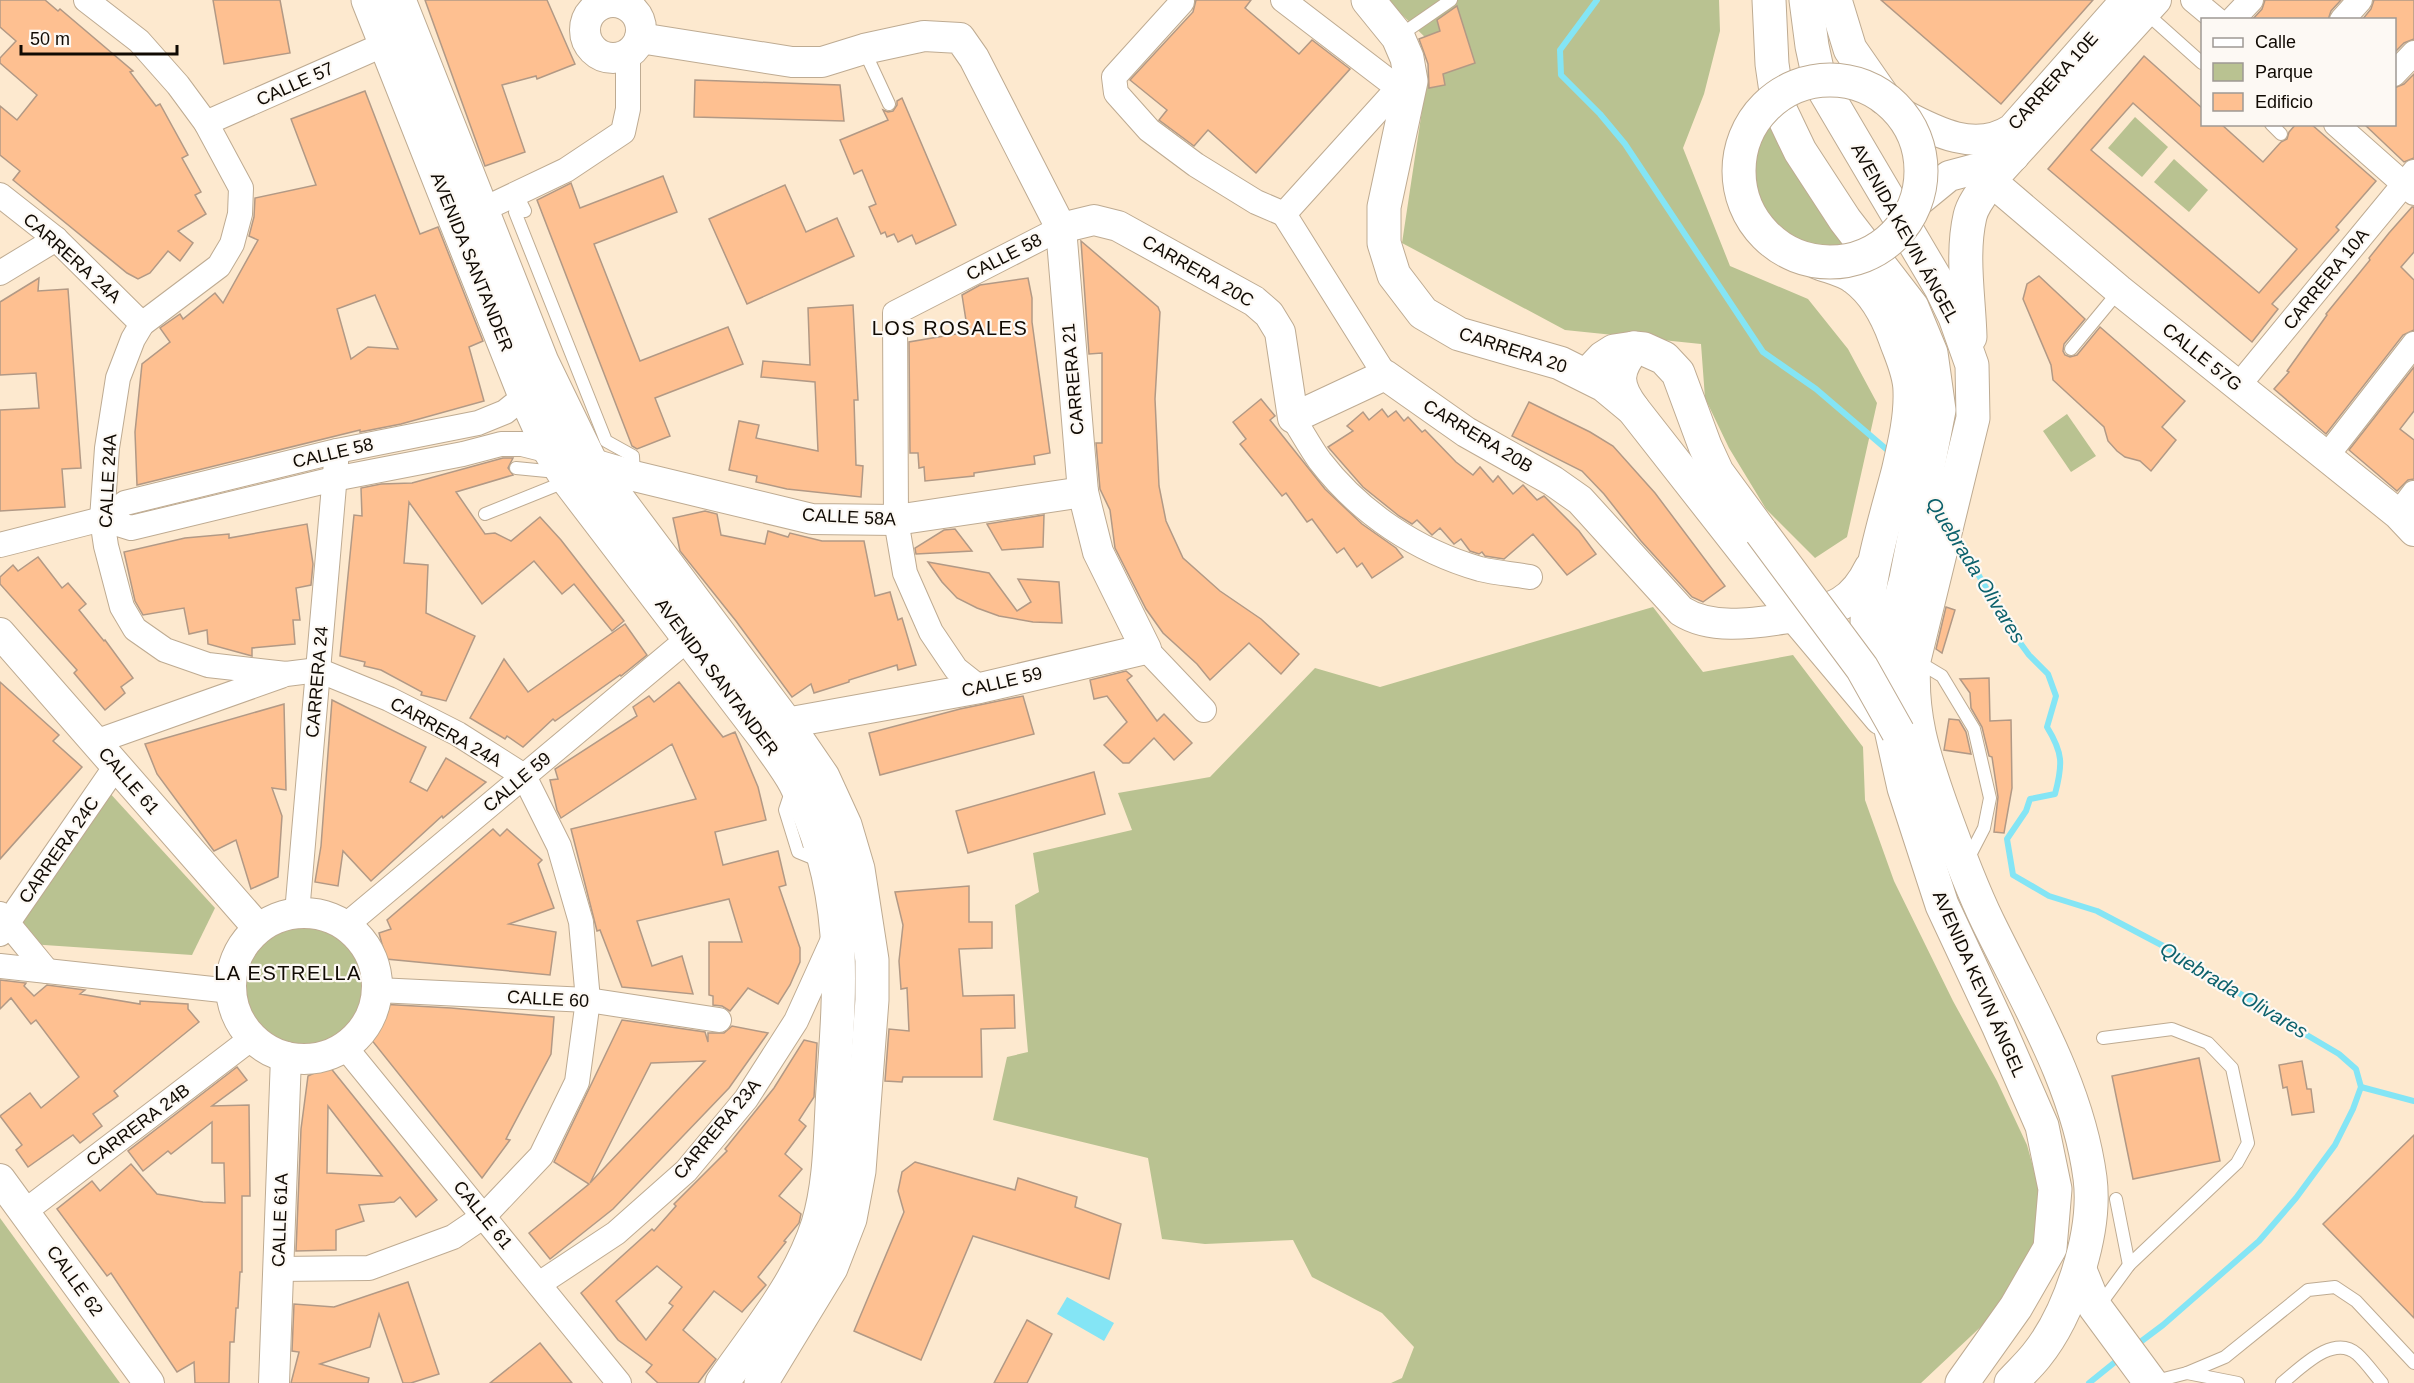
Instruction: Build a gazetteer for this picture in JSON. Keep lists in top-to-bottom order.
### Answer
{
  "streets": {
    "main road": ["AVENIDA KEVIN ÁNGEL", "AVENIDA SANTANDER", "CARRERA 20"],
    "street": [
      "CARRERA 10E",
      "CALLE 57",
      "CALLE 58",
      "CARRERA 24A",
      "CARRERA 20C",
      "CARRERA 10A",
      "CALLE 57G",
      "CARRERA 21",
      "CARRERA 20B",
      "CALLE 24A",
      "CALLE 58A",
      "CARRERA 24",
      "CALLE 59",
      "CALLE 61",
      "CARRERA 24C",
      "CALLE 60",
      "CARRERA 24B",
      "CARRERA 23A",
      "CALLE 61A",
      "CALLE 62"
    ]
  },
  "crossings": [
    ["CARRERA 10E", "CALLE 57G"],
    ["CALLE 57", "AVENIDA SANTANDER"],
    ["AVENIDA KEVIN ÁNGEL", "CARRERA 20"],
    ["CALLE 58", "AVENIDA SANTANDER"],
    ["CALLE 58", "CARRERA 20C"],
    ["CALLE 58", "CARRERA 21"],
    ["CALLE 58", "CALLE 24A"],
    ["CALLE 58", "CALLE 58A"],
    ["CALLE 58", "CARRERA 24"],
    ["CARRERA 24A", "CALLE 24A"],
    ["CARRERA 24A", "CARRERA 24"],
    ["CARRERA 24A", "CALLE 59"],
    ["CARRERA 24A", "CALLE 61"],
    ["CARRERA 24A", "CALLE 60"],
    ["CARRERA 24A", "CALLE 61A"],
    ["AVENIDA SANTANDER", "CALLE 58A"],
    ["AVENIDA SANTANDER", "CALLE 59"],
    ["AVENIDA SANTANDER", "CARRERA 23A"],
    ["CARRERA 10A", "CALLE 57G"],
    ["CARRERA 20", "CARRERA 20B"],
    ["CARRERA 21", "CALLE 58A"],
    ["CARRERA 21", "CALLE 59"],
    ["CALLE 24A", "CARRERA 24"],
    ["CARRERA 24", "CALLE 59"],
    ["CARRERA 24", "CALLE 61"],
    ["CARRERA 24", "CALLE 60"],
    ["CARRERA 24", "CARRERA 24B"],
    ["CARRERA 24", "CALLE 61A"],
    ["CALLE 59", "CALLE 61"],
    ["CALLE 59", "CALLE 60"],
    ["CALLE 59", "CARRERA 24B"],
    ["CALLE 59", "CALLE 61A"],
    ["CALLE 61", "CARRERA 24C"],
    ["CALLE 61", "CALLE 60"],
    ["CALLE 61", "CARRERA 24B"],
    ["CALLE 61", "CARRERA 23A"],
    ["CALLE 61", "CALLE 61A"],
    ["CALLE 60", "CARRERA 24B"],
    ["CALLE 60", "CALLE 61A"],
    ["CARRERA 24B", "CALLE 61A"],
    ["CARRERA 24B", "CALLE 62"]
  ],
  "districts": ["LOS ROSALES", "LA ESTRELLA"],
  "water": ["Quebrada Olivares"],
  "legend": ["Calle", "Parque", "Edificio"],
  "scale_bar": "50 m"
}
